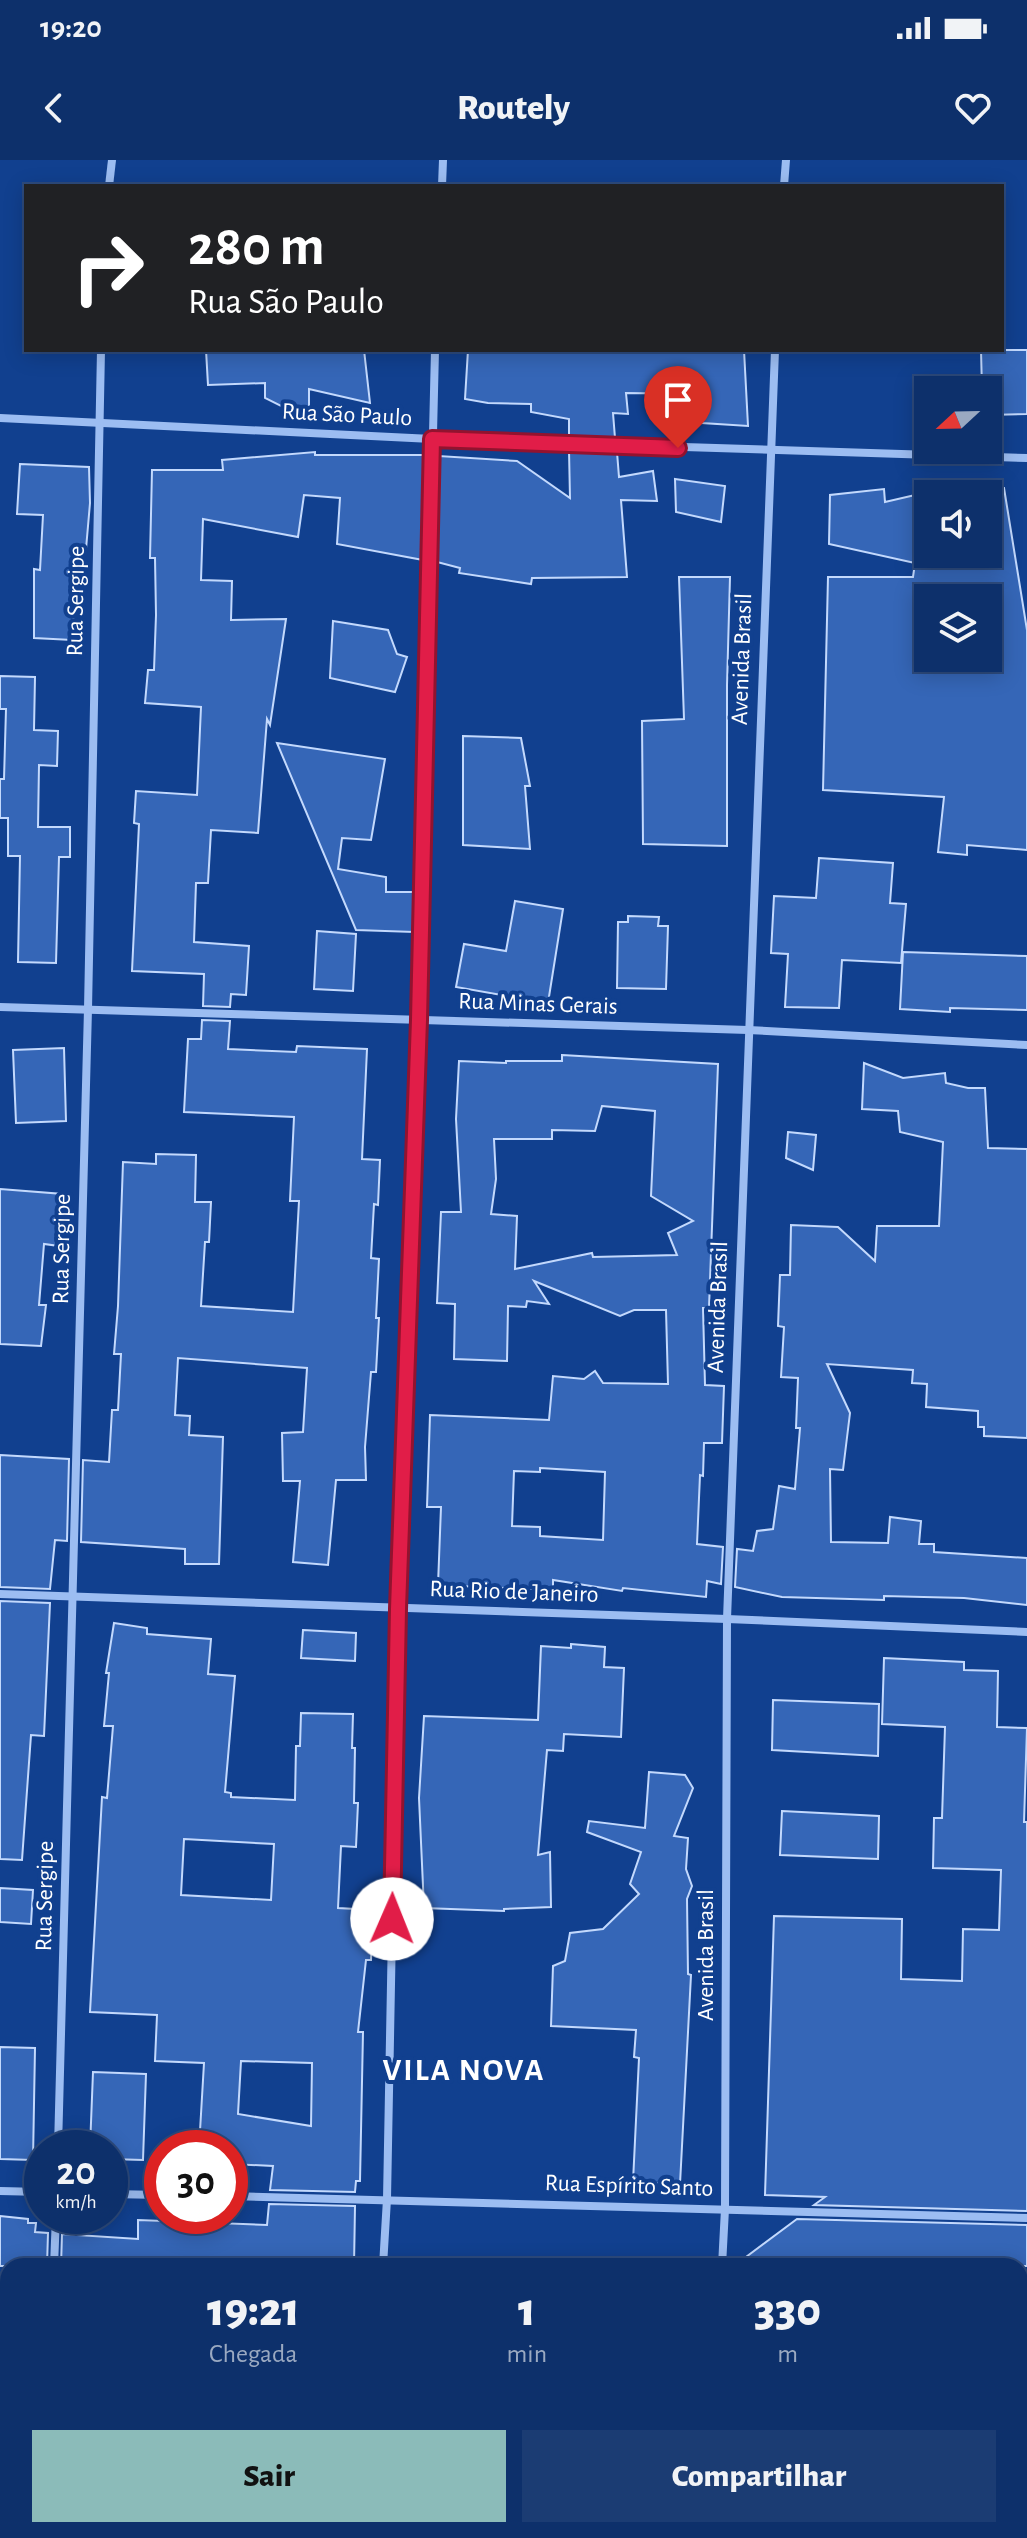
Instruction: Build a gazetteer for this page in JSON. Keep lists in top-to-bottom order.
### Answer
{
  "streets": {
    "street": [
      "Rua São Paulo",
      "Rua Sergipe",
      "Avenida Brasil",
      "Rua Minas Gerais",
      "Rua Rio de Janeiro",
      "Rua Espírito Santo"
    ]
  },
  "crossings": [
    ["Rua São Paulo", "Rua Sergipe"],
    ["Rua São Paulo", "Avenida Brasil"],
    ["Rua Sergipe", "Rua Minas Gerais"],
    ["Rua Sergipe", "Rua Rio de Janeiro"],
    ["Avenida Brasil", "Rua Minas Gerais"],
    ["Avenida Brasil", "Rua Rio de Janeiro"],
    ["Avenida Brasil", "Rua Espírito Santo"]
  ],
  "districts": ["VILA NOVA"],
  "north": "left",
  "page": {
    "status": "19:20",
    "header": "Routely",
    "turn": ["280 m", "Rua São Paulo"],
    "speed": "20 km/h",
    "limit": "30",
    "eta": [
      "19:21",
      "Chegada",
      "1",
      "min",
      "330",
      "m"
    ],
    "buttons": ["Sair", "Compartilhar"]
  }
}
